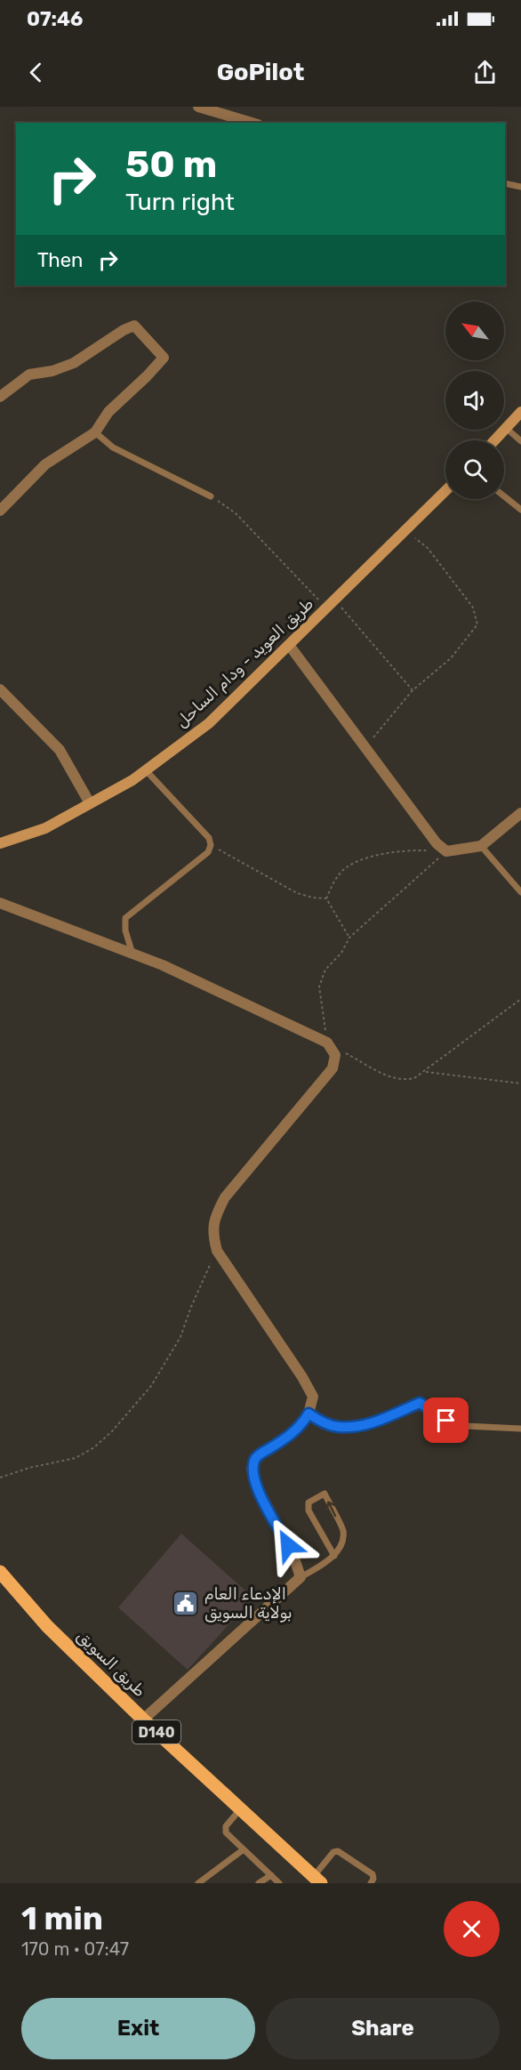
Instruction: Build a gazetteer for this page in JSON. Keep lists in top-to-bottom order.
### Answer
{
  "streets": {
    "main road": ["طريق العويد - ودام الساحل", "طريق السويق", "D140"]
  },
  "places": {
    "public building": ["الإدعاء العام بولاية السويق"]
  },
  "north": "top left",
  "page": {
    "status": "07:46",
    "header": "GoPilot",
    "turn": ["50 m", "Turn right"],
    "then": "Then",
    "heading": ["1 min", "170 m · 07:47"],
    "buttons": ["Exit", "Share"]
  }
}
